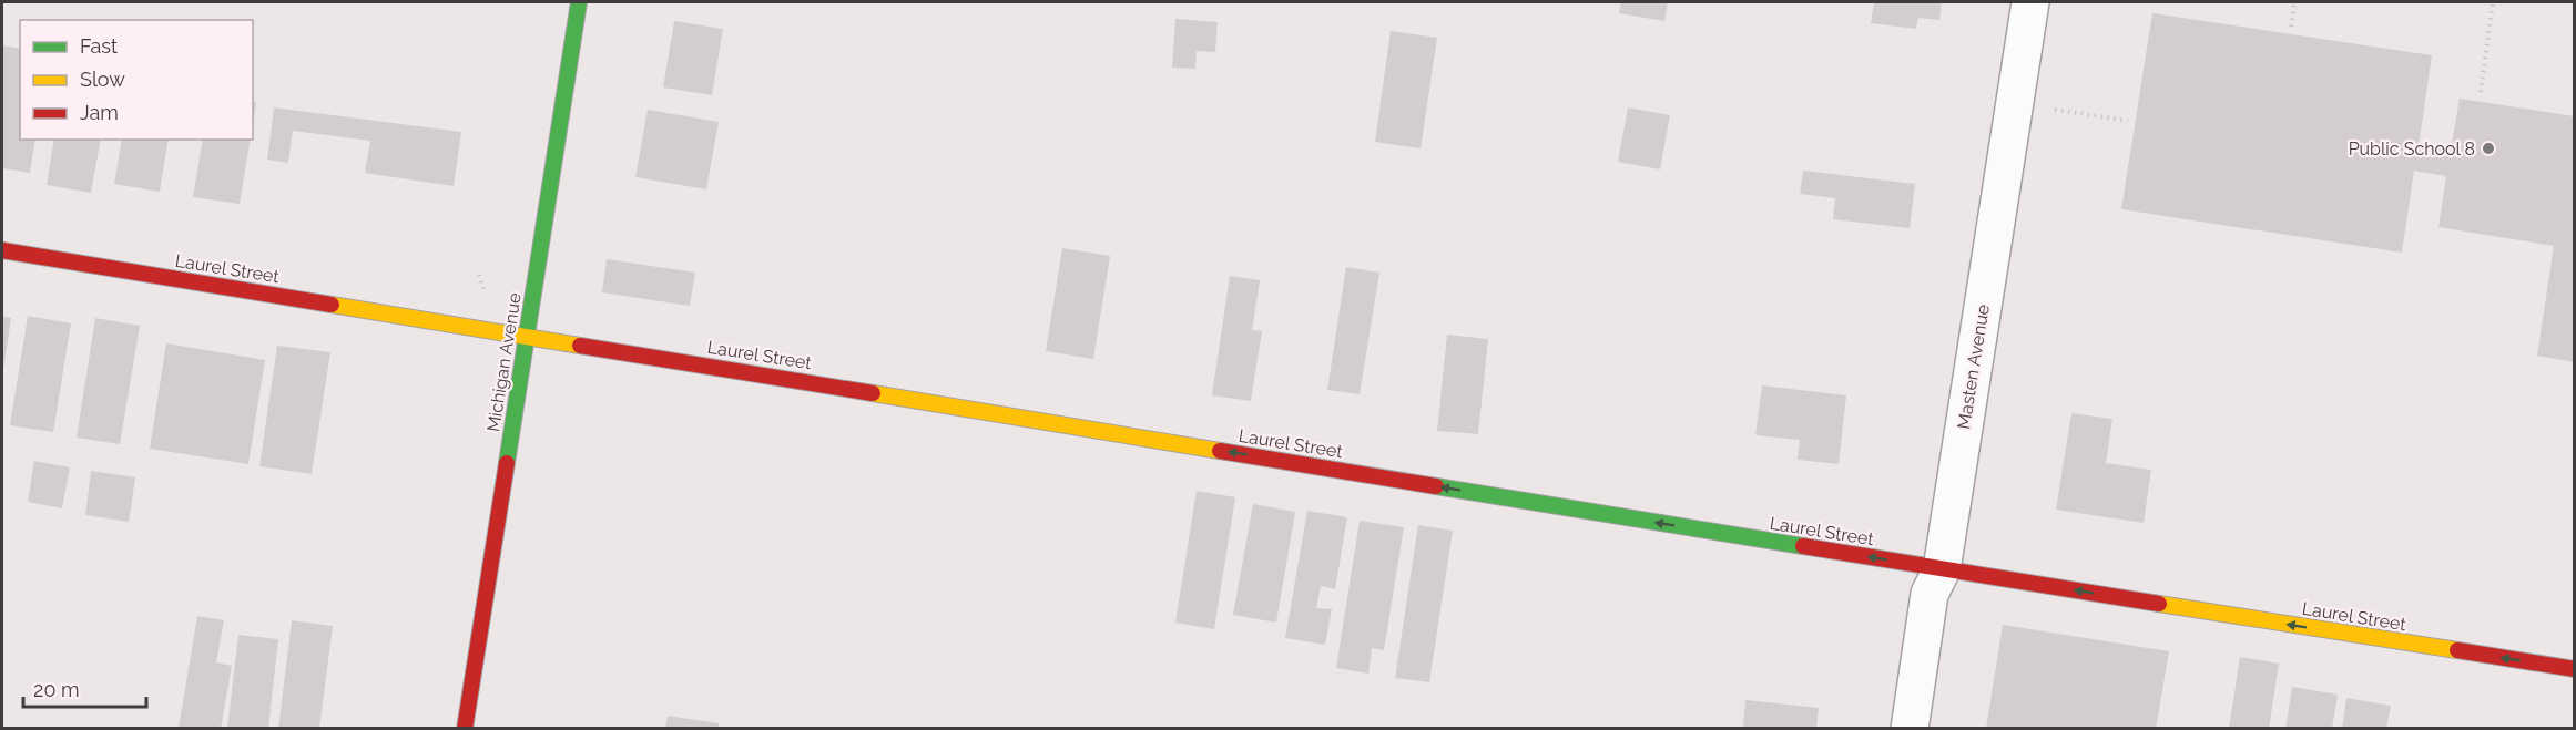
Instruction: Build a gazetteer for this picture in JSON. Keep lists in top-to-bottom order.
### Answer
{
  "streets": {
    "street": ["Laurel Street", "Michigan Avenue", "Masten Avenue"]
  },
  "crossings": [
    ["Laurel Street", "Michigan Avenue"],
    ["Laurel Street", "Masten Avenue"]
  ],
  "one_way": ["Laurel Street"],
  "places": ["Public School 8"],
  "legend": ["Fast", "Slow", "Jam"],
  "scale_bar": "20 m"
}
